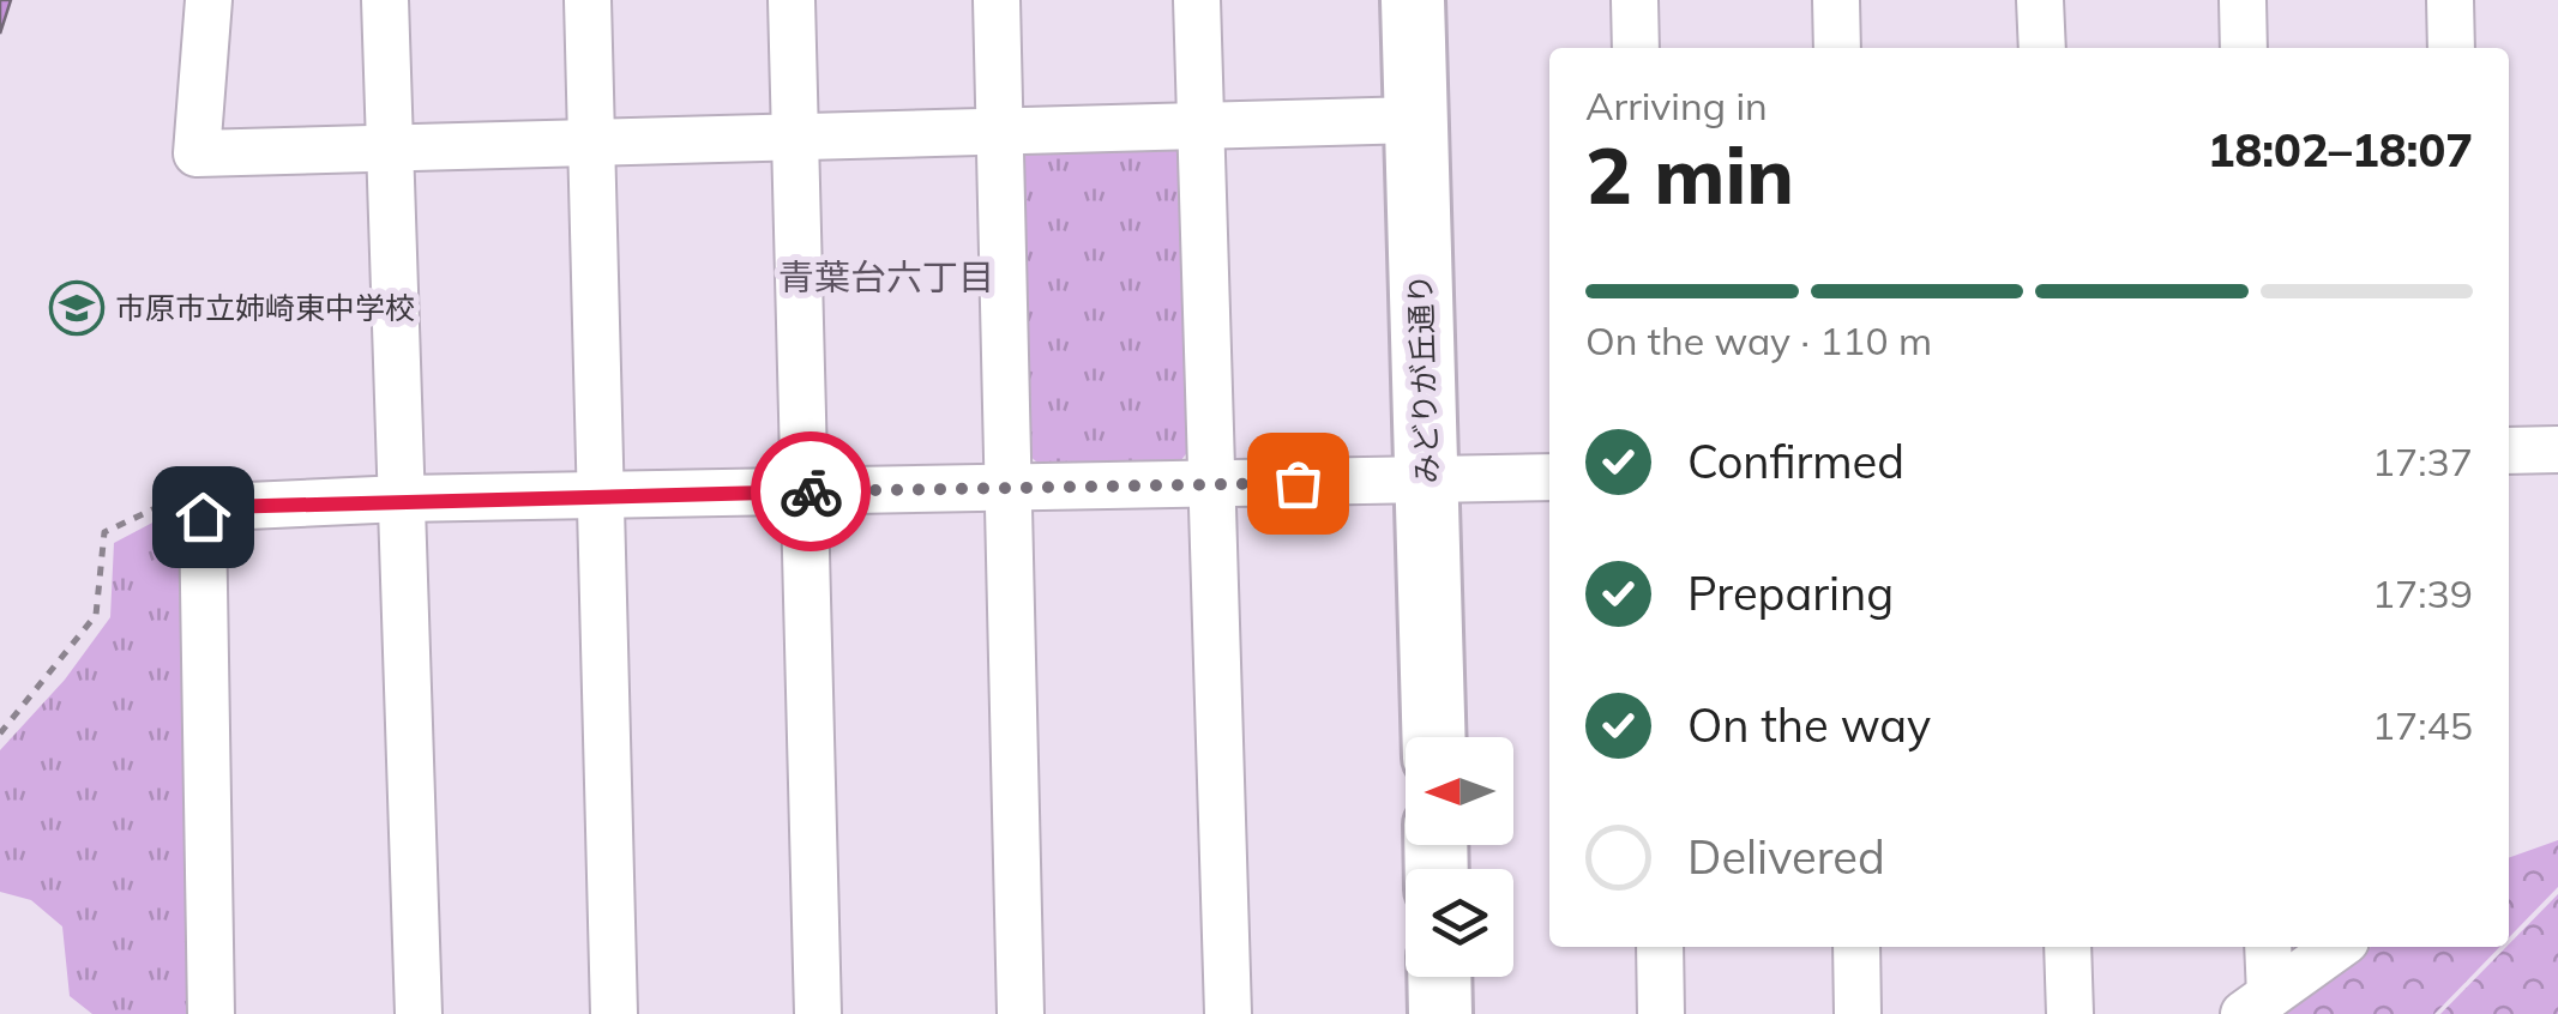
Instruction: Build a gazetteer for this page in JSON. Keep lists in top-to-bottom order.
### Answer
{
  "streets": {
    "street": ["みどりが丘通り"]
  },
  "districts": ["青葉台六丁目"],
  "places": {
    "school or university": ["市原市立姉崎東中学校"]
  },
  "north": "left",
  "page": {
    "heading": ["2 min", "Arriving in", "18:02–18:07"],
    "bar": "On the way · 110 m",
    "list": [
      ["Confirmed", "17:37"],
      ["Preparing", "17:39"],
      ["On the way", "17:45"],
      "Delivered"
    ]
  }
}
